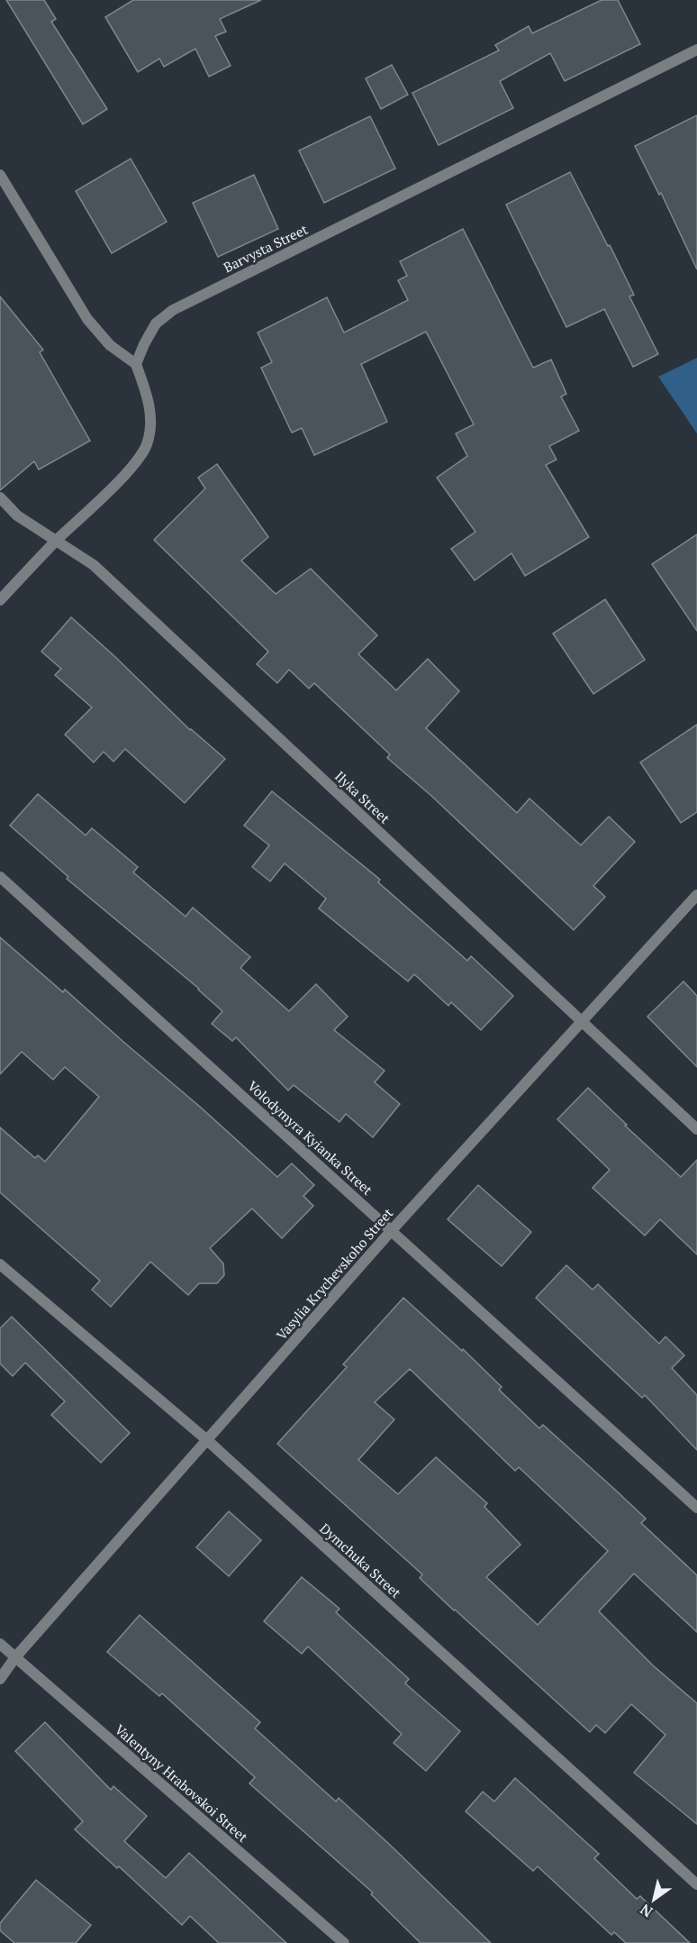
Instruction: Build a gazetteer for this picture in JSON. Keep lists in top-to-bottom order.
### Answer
{
  "streets": {
    "street": [
      "Barvysta Street",
      "Ilyka Street",
      "Volodymyra Kyianka Street",
      "Vasylia Krychevskoho Street",
      "Dymchuka Street",
      "Valentyny Hrabovskoi Street"
    ]
  },
  "crossings": [
    ["Ilyka Street", "Vasylia Krychevskoho Street"],
    ["Volodymyra Kyianka Street", "Vasylia Krychevskoho Street"],
    ["Vasylia Krychevskoho Street", "Dymchuka Street"],
    ["Vasylia Krychevskoho Street", "Valentyny Hrabovskoi Street"]
  ],
  "north": "bottom left"
}
